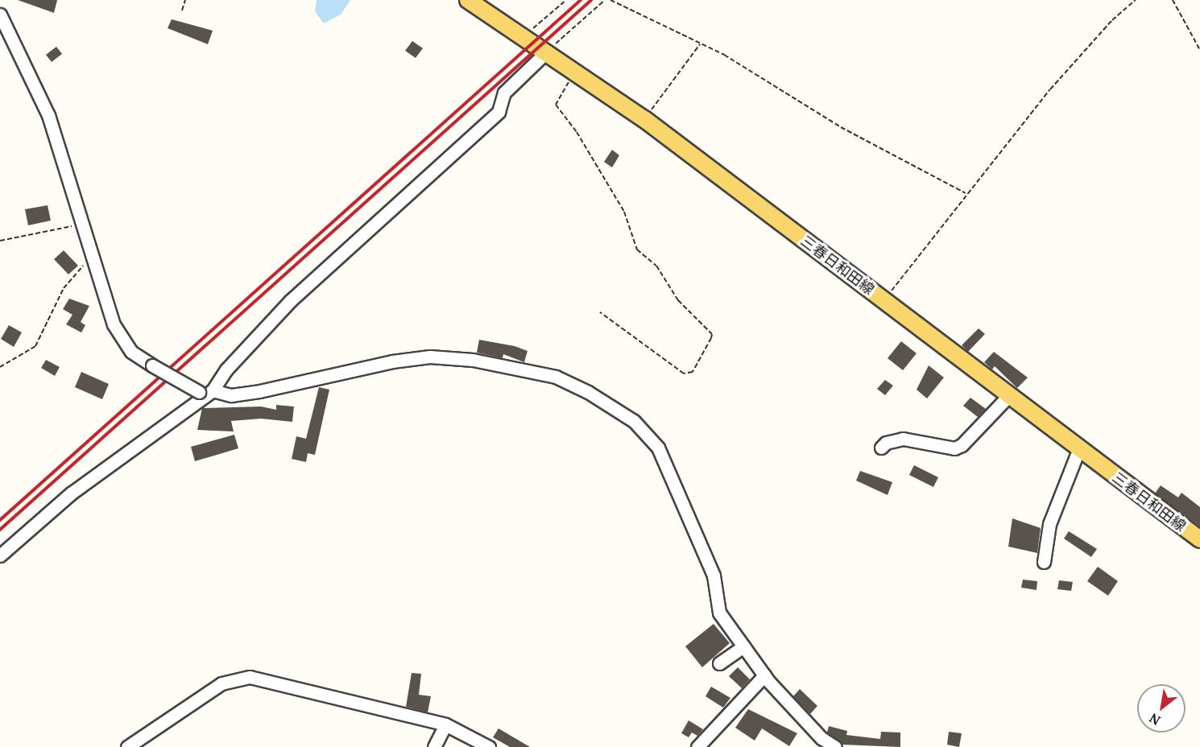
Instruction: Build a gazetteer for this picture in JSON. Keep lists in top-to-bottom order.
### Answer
{
  "streets": {
    "main road": ["三春日和田線"]
  },
  "north": "bottom left"
}
